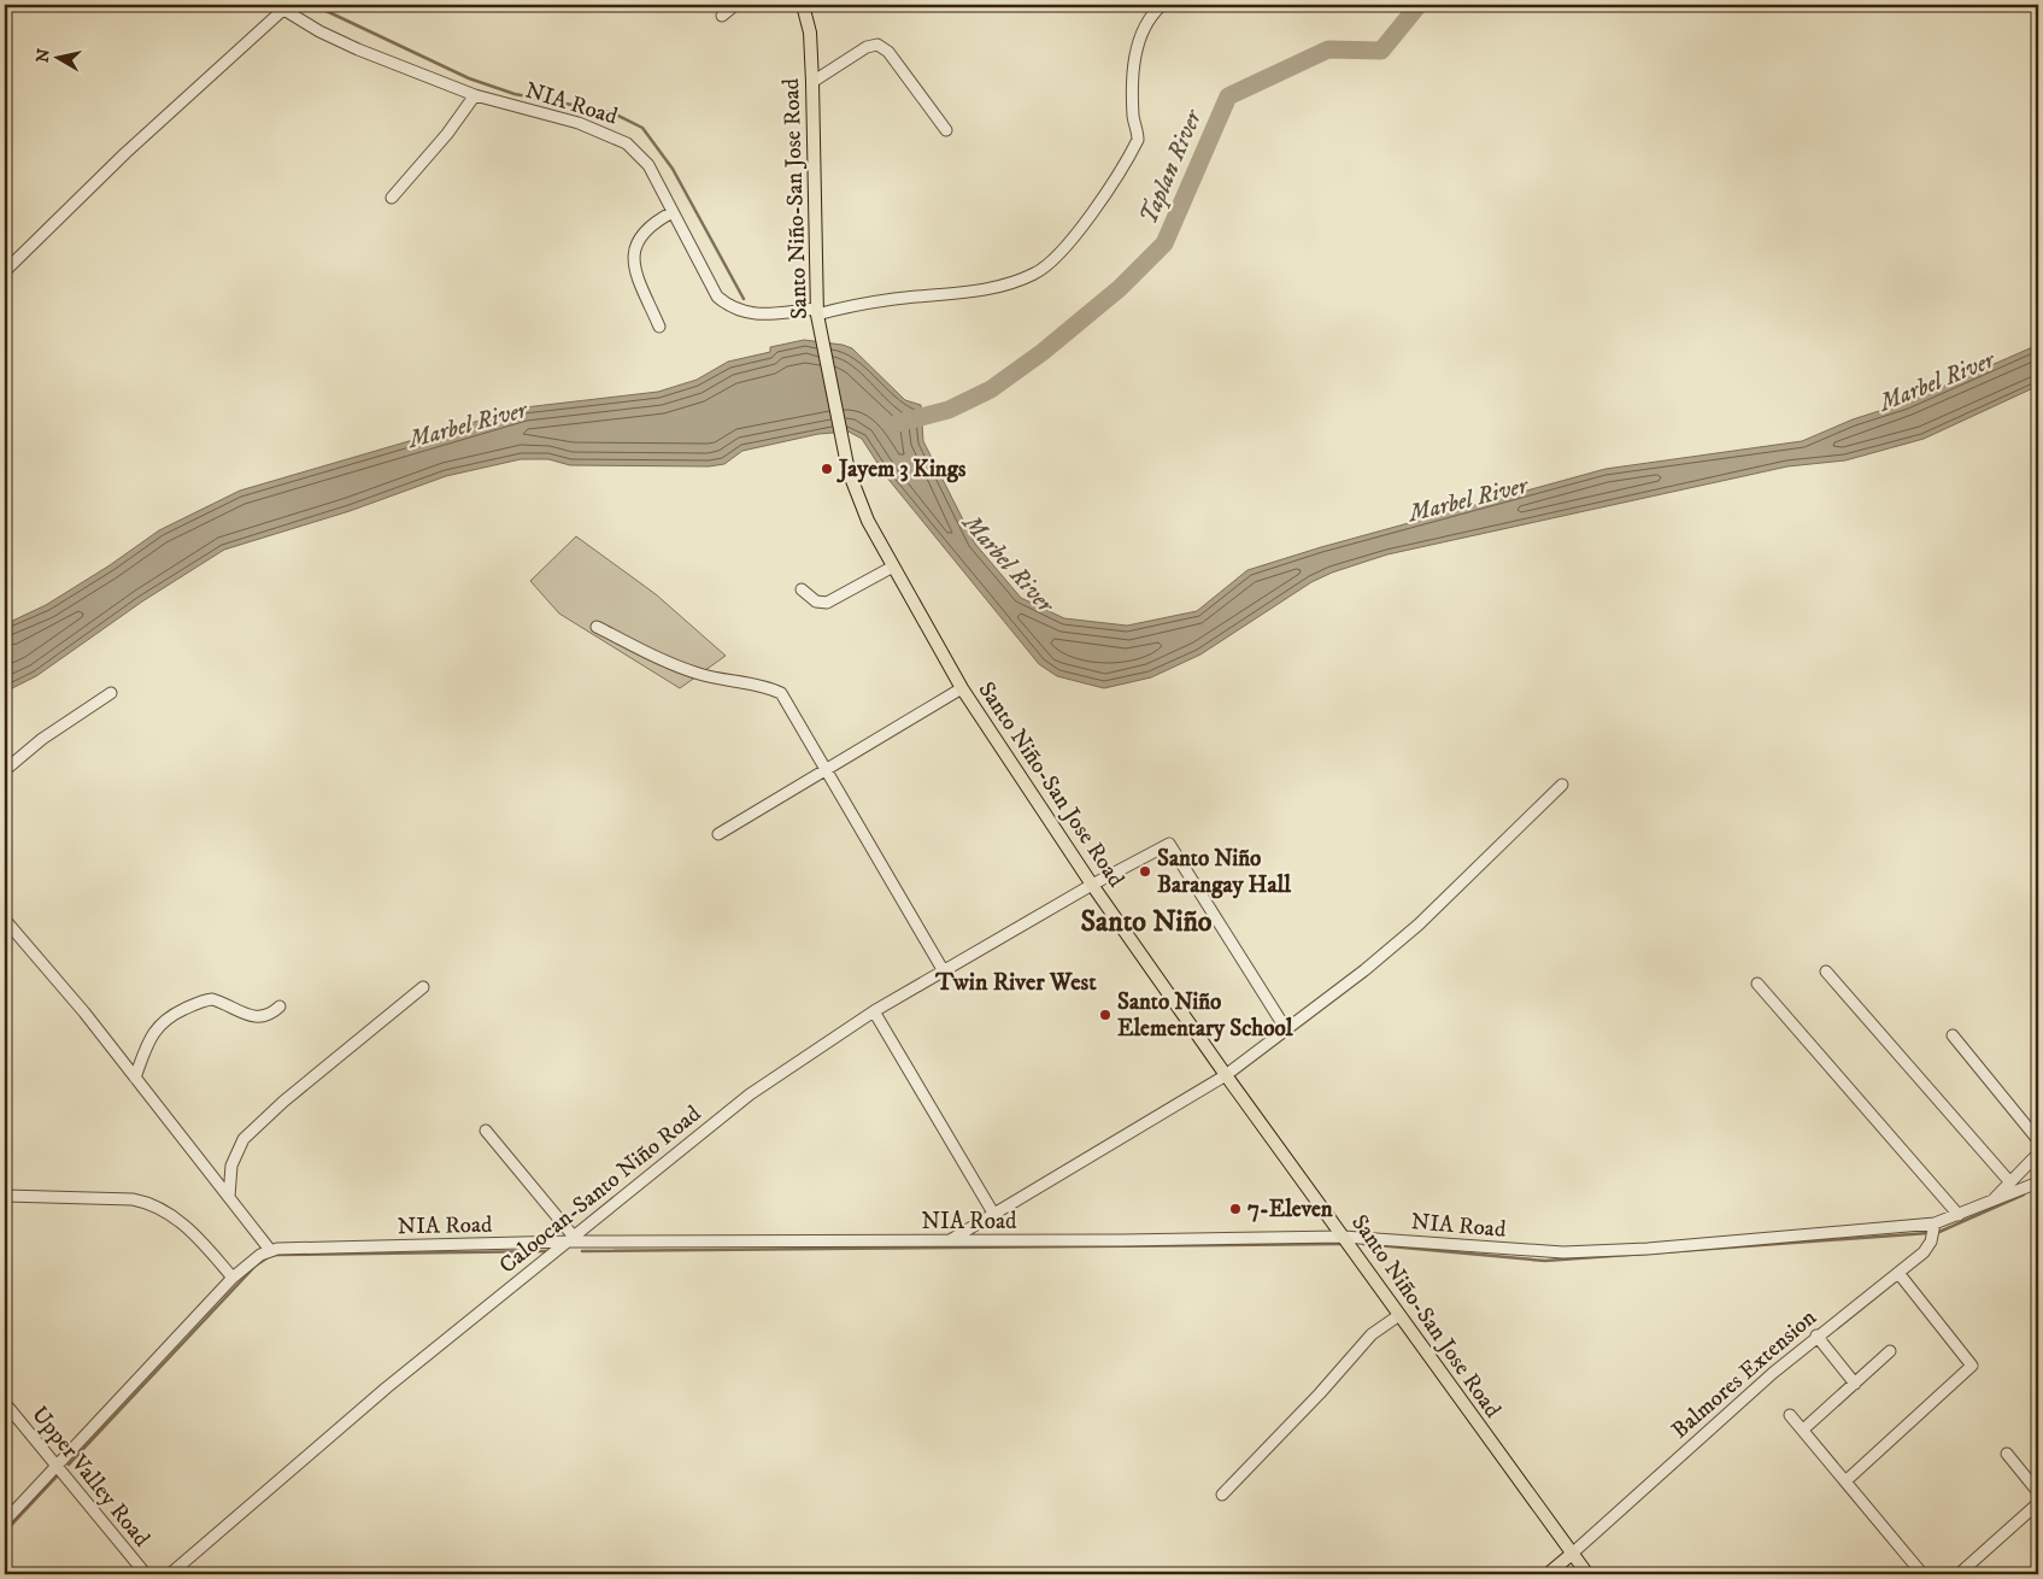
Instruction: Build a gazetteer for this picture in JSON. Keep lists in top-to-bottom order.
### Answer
{
  "streets": {
    "main road": ["Santo Niño-San Jose Road"],
    "street": [
      "NIA Road",
      "Caloocan-Santo Niño Road",
      "Balmores Extension",
      "Upper Valley Road"
    ]
  },
  "crossings": [
    ["NIA Road", "Santo Niño-San Jose Road"],
    ["NIA Road", "Caloocan-Santo Niño Road"],
    ["NIA Road", "Balmores Extension"],
    ["Santo Niño-San Jose Road", "Caloocan-Santo Niño Road"],
    ["Santo Niño-San Jose Road", "Balmores Extension"]
  ],
  "districts": ["Santo Niño", "Twin River West"],
  "water": ["Taplan River", "Marbel River"],
  "places": [
    "Jayem 3 Kings",
    "Santo Niño Barangay Hall",
    "Santo Niño Elementary School",
    "7-Eleven"
  ],
  "north": "left"
}
